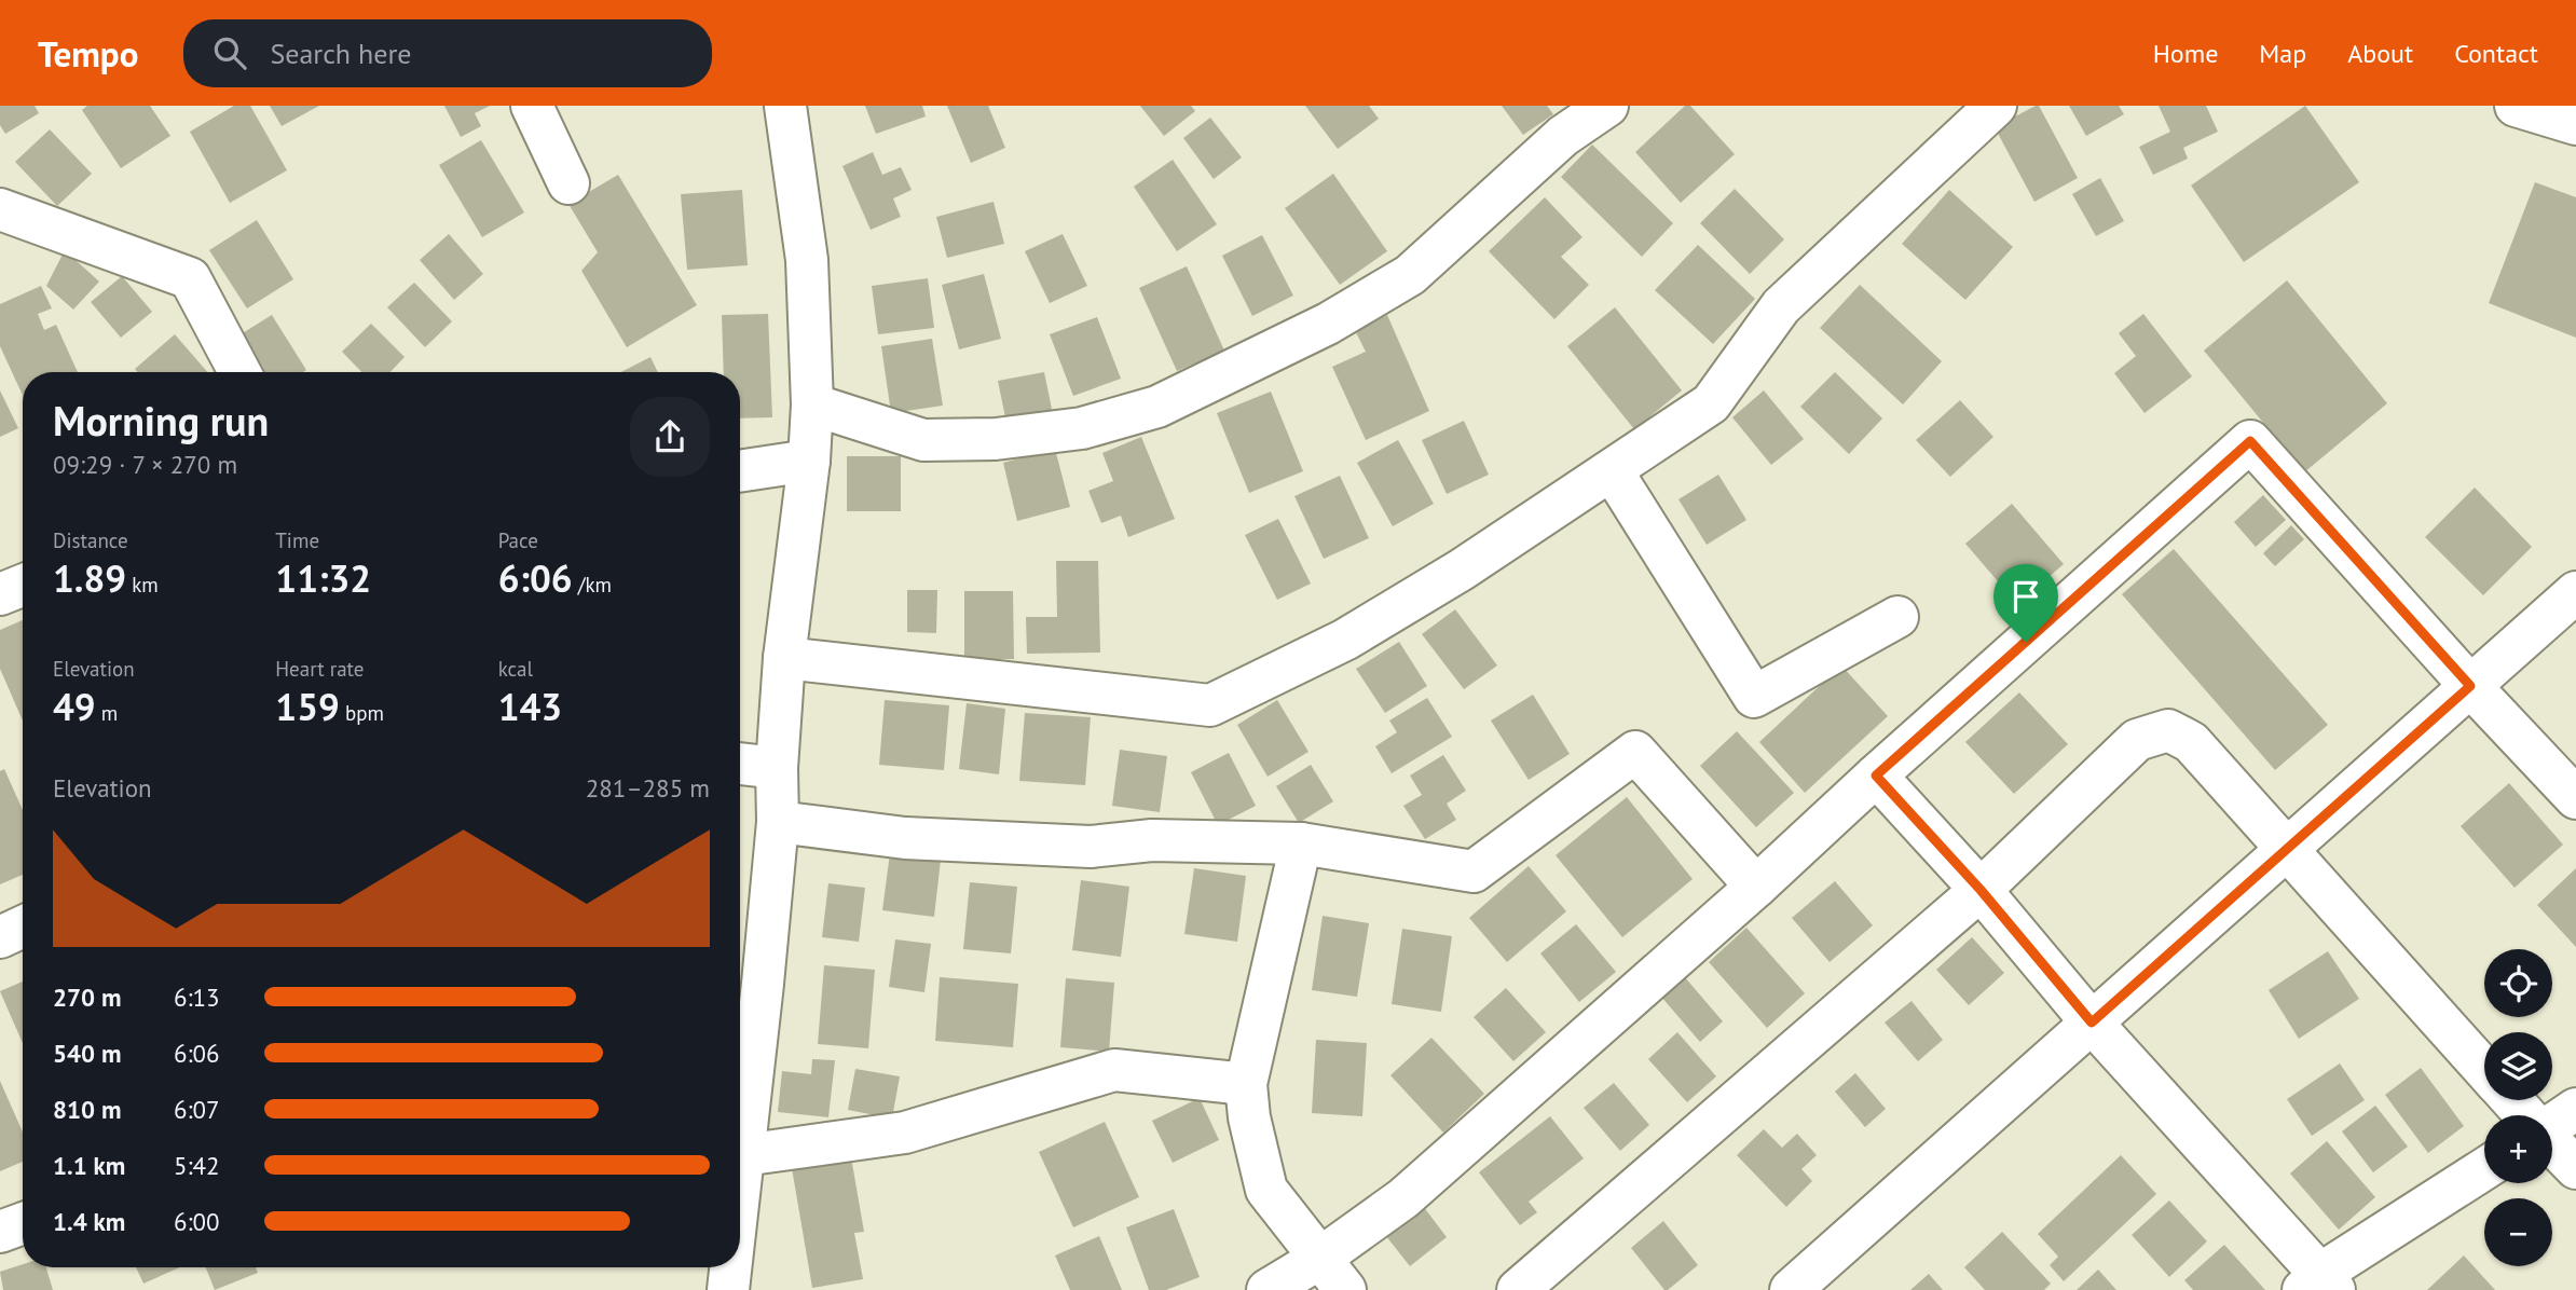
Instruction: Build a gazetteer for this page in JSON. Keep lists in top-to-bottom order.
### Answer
{
  "page": {
    "header": "Tempo",
    "search": "Search here",
    "nav": [
      "Home",
      "Map",
      "About",
      "Contact"
    ],
    "heading": ["Morning run", "09:29 · 7 × 270 m"],
    "stats": [
      ["Distance", "1.89 km"],
      ["Time", "11:32"],
      ["Pace", "6:06 /km"],
      ["Elevation", "49 m"],
      ["Heart rate", "159 bpm"],
      ["kcal", "143"]
    ],
    "chart": ["Elevation", "281–285 m"],
    "map_buttons": ["+", "−"],
    "list": [
      {
        "name": "270 m",
        "note": "6:13"
      },
      {
        "name": "540 m",
        "note": "6:06"
      },
      {
        "name": "810 m",
        "note": "6:07"
      },
      {
        "name": "1.1 km",
        "note": "5:42"
      },
      {
        "name": "1.4 km",
        "note": "6:00"
      }
    ]
  }
}
